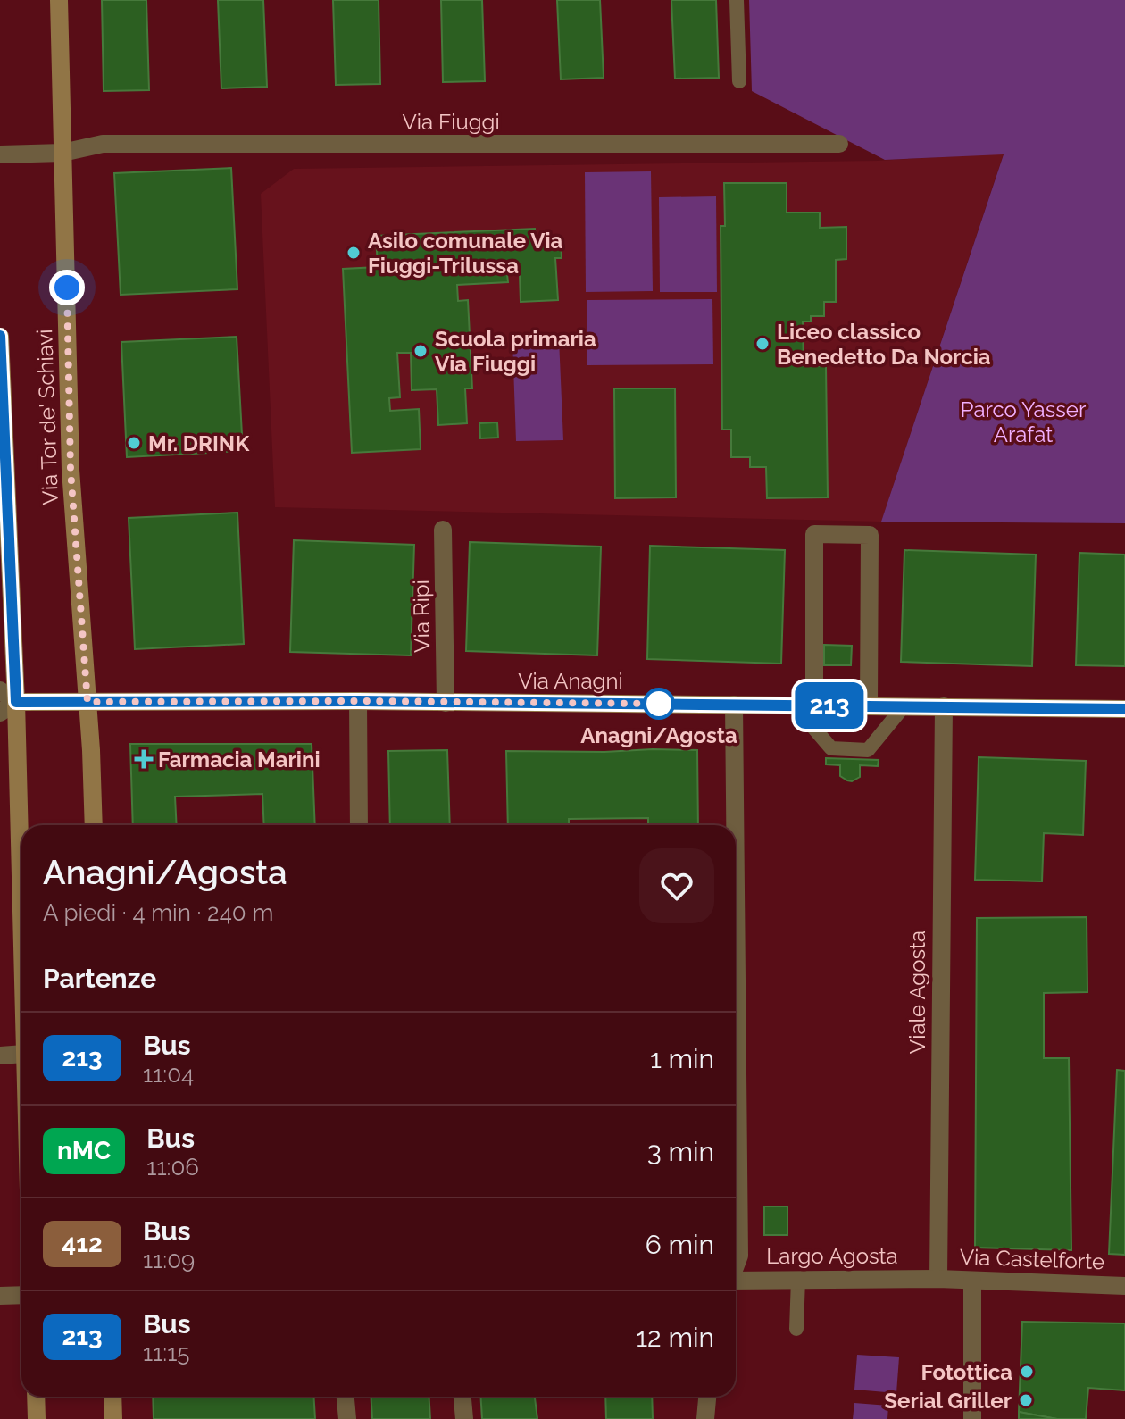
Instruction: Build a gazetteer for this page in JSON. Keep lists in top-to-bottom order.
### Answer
{
  "streets": {
    "main road": ["Via Tor de' Schiavi", "Via Anagni"],
    "street": [
      "Via Fiuggi",
      "Via Ripi",
      "Viale Agosta",
      "Largo Agosta",
      "Via Castelforte"
    ]
  },
  "crossings": [
    ["Via Fiuggi", "Via Tor de' Schiavi"],
    ["Via Tor de' Schiavi", "Via Anagni"],
    ["Via Ripi", "Via Anagni"],
    ["Via Anagni", "Viale Agosta"],
    ["Viale Agosta", "Largo Agosta"],
    ["Viale Agosta", "Via Castelforte"],
    ["Largo Agosta", "Via Castelforte"]
  ],
  "parks": ["Parco Yasser Arafat"],
  "places": {
    "other": [
      "Asilo comunale Via Fiuggi-Trilussa",
      "Liceo classico Benedetto Da Norcia",
      "Scuola primaria Via Fiuggi",
      "Mr. DRINK",
      "Anagni/Agosta",
      "Fotottica",
      "Serial Griller"
    ],
    "health": ["Farmacia Marini"]
  },
  "lines": ["bus line 213"],
  "page": {
    "on_map": "213",
    "heading": [
      ["Anagni/Agosta", "A piedi · 4 min · 240 m"],
      "Partenze"
    ],
    "list": [
      {
        "mark": "213",
        "name": "Bus",
        "note": "11:04",
        "value": "1 min"
      },
      {
        "mark": "nMC",
        "name": "Bus",
        "note": "11:06",
        "value": "3 min"
      },
      {
        "mark": "412",
        "name": "Bus",
        "note": "11:09",
        "value": "6 min"
      },
      {
        "mark": "213",
        "name": "Bus",
        "note": "11:15",
        "value": "12 min"
      }
    ]
  }
}
